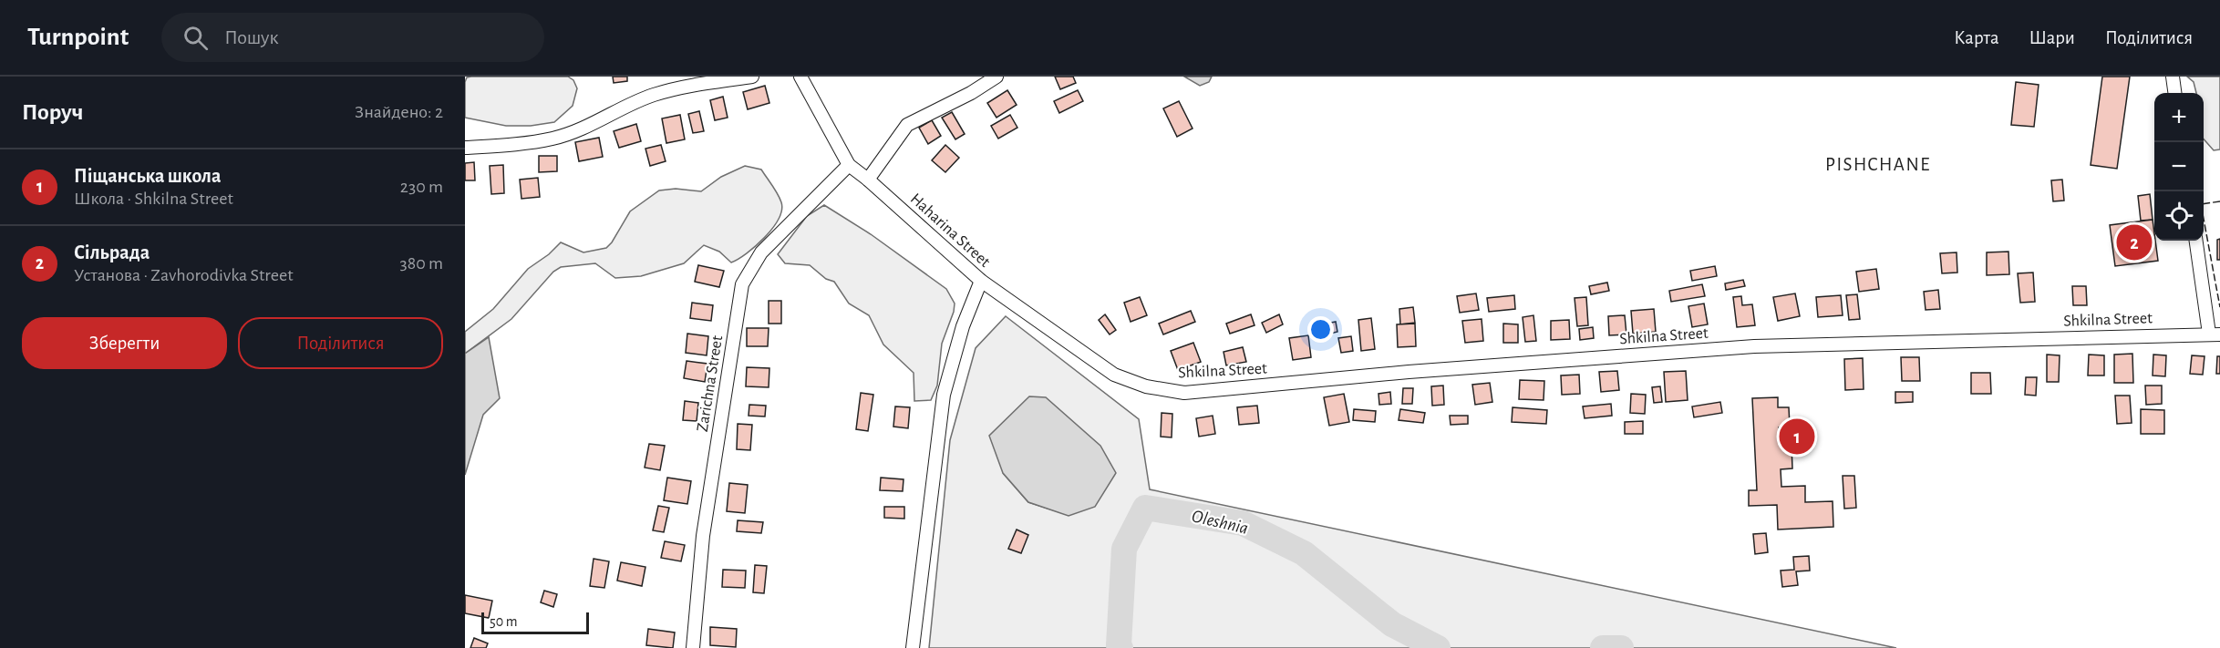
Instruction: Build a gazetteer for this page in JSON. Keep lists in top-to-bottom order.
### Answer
{
  "streets": {
    "street": ["Haharina Street", "Shkilna Street", "Zarichna Street"]
  },
  "crossings": [
    ["Haharina Street", "Shkilna Street"],
    ["Haharina Street", "Zarichna Street"]
  ],
  "districts": ["PISHCHANE"],
  "water": ["Oleshnia"],
  "scale_bar": "50 m",
  "page": {
    "header": "Turnpoint",
    "search": "Пошук",
    "nav": ["Карта", "Шари", "Поділитися"],
    "heading": ["Поруч", "Знайдено: 2"],
    "map_buttons": ["+", "−"],
    "list": [
      {
        "mark": "1",
        "name": "Піщанська школа",
        "note": "Школа · Shkilna Street",
        "value": "230 m"
      },
      {
        "mark": "2",
        "name": "Сільрада",
        "note": "Установа · Zavhorodivka Street",
        "value": "380 m"
      }
    ],
    "pins": ["2", "1"],
    "buttons": ["Зберегти", "Поділитися"],
    "scale": "50 m"
  }
}
